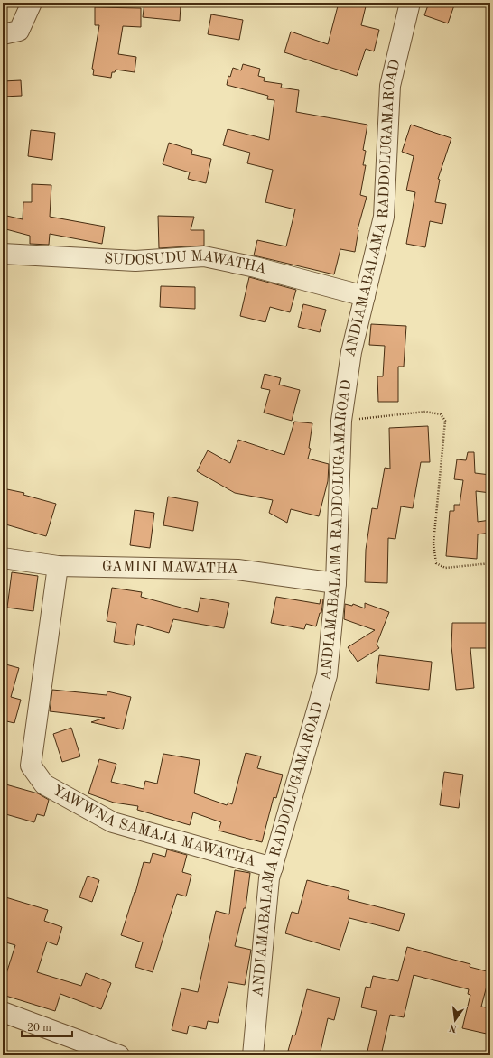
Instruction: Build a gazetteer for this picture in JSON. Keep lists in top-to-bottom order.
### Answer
{
  "streets": {
    "street": [
      "ANDIAMABALAMA RADDOLUGAMAROAD",
      "SUDOSUDU MAWATHA",
      "GAMINI MAWATHA",
      "YAWWNA SAMAJA MAWATHA"
    ]
  },
  "crossings": [
    ["ANDIAMABALAMA RADDOLUGAMAROAD", "SUDOSUDU MAWATHA"],
    ["ANDIAMABALAMA RADDOLUGAMAROAD", "GAMINI MAWATHA"],
    ["ANDIAMABALAMA RADDOLUGAMAROAD", "YAWWNA SAMAJA MAWATHA"],
    ["GAMINI MAWATHA", "YAWWNA SAMAJA MAWATHA"]
  ],
  "scale_bar": "20 m",
  "north": "bottom"
}
